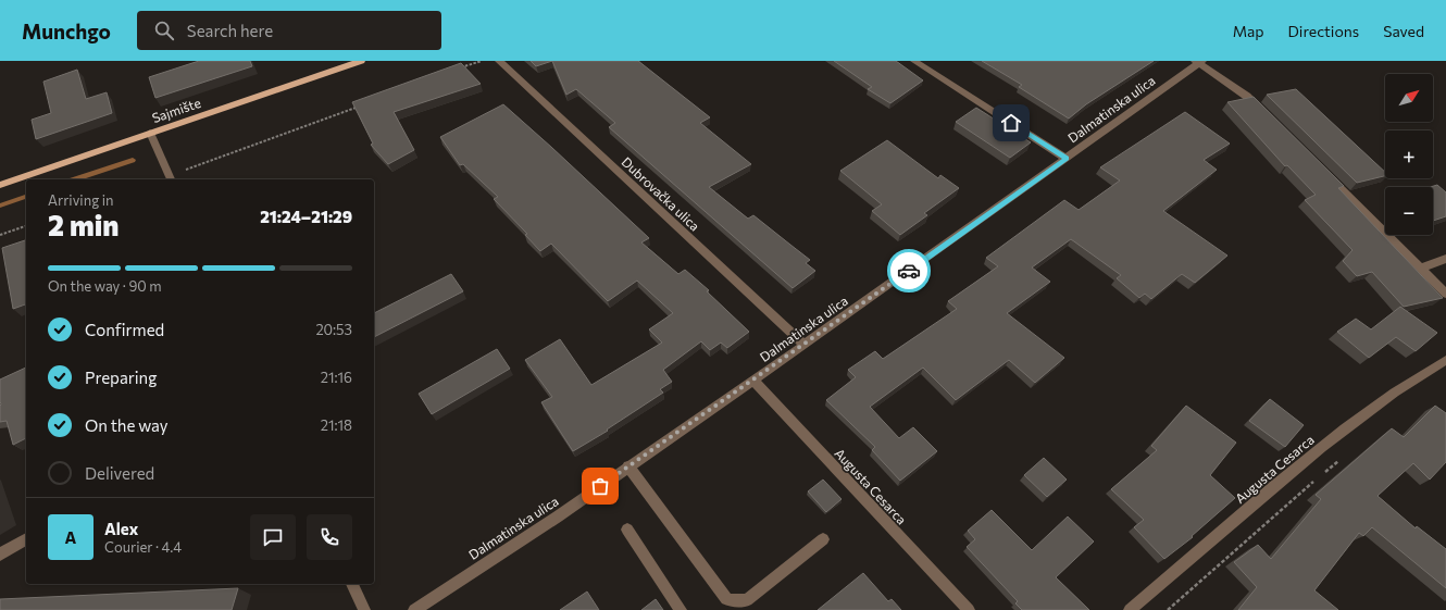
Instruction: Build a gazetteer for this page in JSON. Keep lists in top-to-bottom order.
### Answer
{
  "streets": {
    "main road": ["Sajmište"],
    "street": ["Dalmatinska ulica", "Dubrovačka ulica", "Augusta Cesarca"]
  },
  "crossings": [
    ["Dalmatinska ulica", "Dubrovačka ulica"],
    ["Dalmatinska ulica", "Augusta Cesarca"]
  ],
  "north": "top right",
  "page": {
    "header": "Munchgo",
    "search": "Search here",
    "nav": ["Map", "Directions", "Saved"],
    "map_buttons": ["+", "−"],
    "heading": ["2 min", "Arriving in", "21:24–21:29"],
    "panel": ["Alex", "Courier · 4.4"],
    "bar": "On the way · 90 m",
    "list": [
      ["Confirmed", "20:53"],
      ["Preparing", "21:16"],
      ["On the way", "21:18"],
      "Delivered"
    ],
    "round": "A"
  }
}
